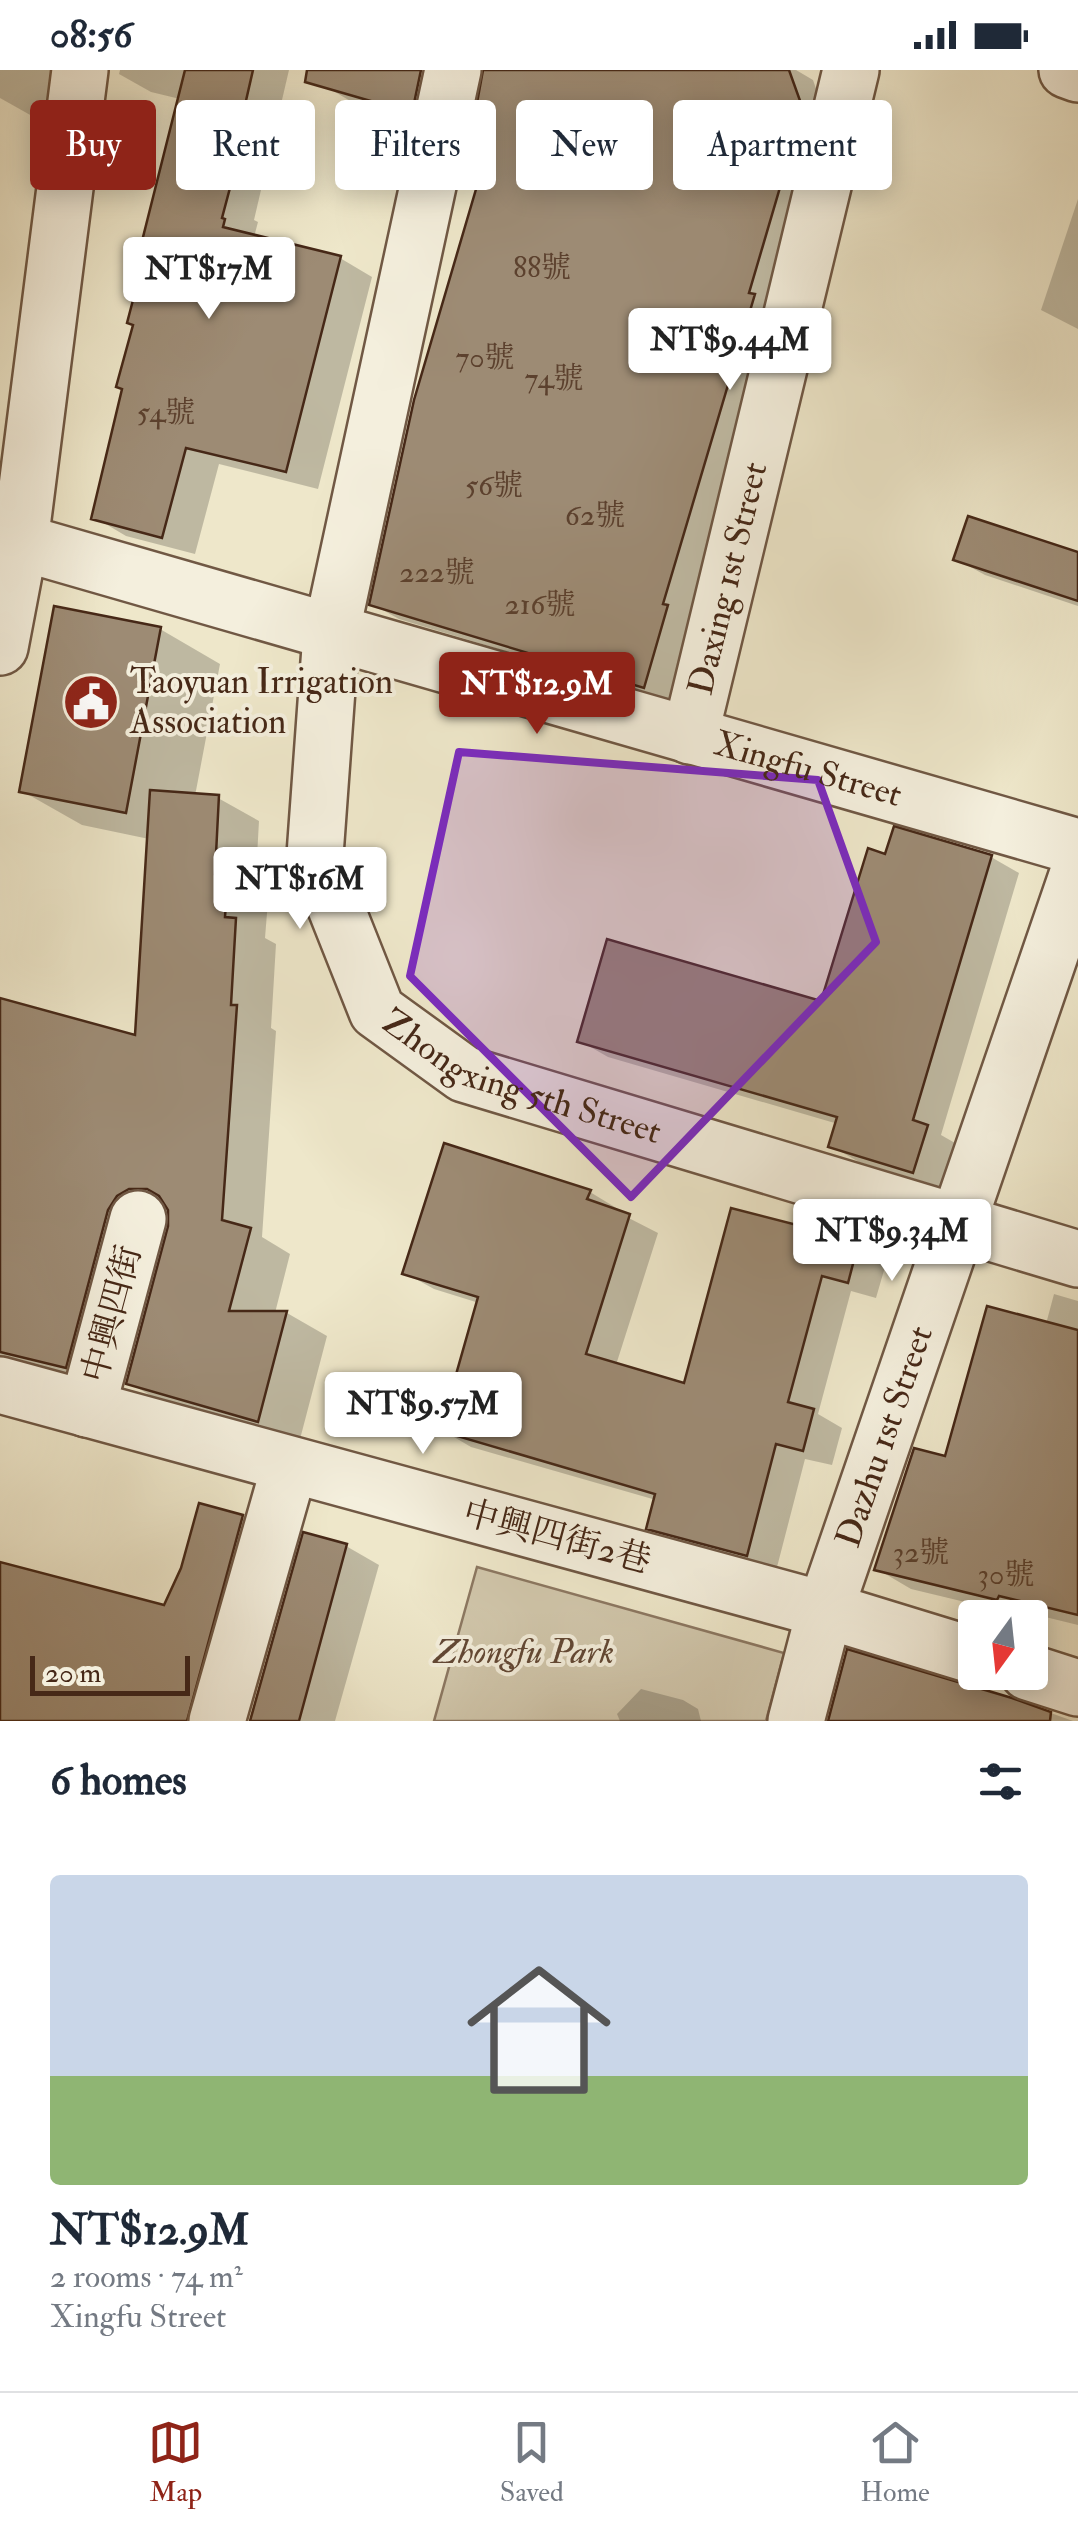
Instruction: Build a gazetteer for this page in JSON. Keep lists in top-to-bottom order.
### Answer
{
  "streets": {
    "street": [
      "Daxing 1st Street",
      "Xingfu Street",
      "Zhongxing 5th Street",
      "中興四街",
      "Dazhu 1st Street",
      "中興四街2巷"
    ]
  },
  "crossings": [
    ["Daxing 1st Street", "Xingfu Street"],
    ["Xingfu Street", "Zhongxing 5th Street"],
    ["Zhongxing 5th Street", "Dazhu 1st Street"],
    ["中興四街", "中興四街2巷"],
    ["Dazhu 1st Street", "中興四街2巷"]
  ],
  "parks": ["Zhongfu Park"],
  "places": {
    "public building": ["Taoyuan Irrigation Association"]
  },
  "house_numbers": [
    "88號",
    "70號",
    "74號",
    "54號",
    "56號",
    "62號",
    "222號",
    "216號",
    "32號",
    "30號"
  ],
  "scale_bar": "20 m",
  "north": "bottom",
  "page": {
    "status": "08:56",
    "chip": [
      "Buy",
      "Rent",
      "Filters",
      "New",
      "Apartment"
    ],
    "price": [
      "NT$17M",
      "NT$9.44M",
      "NT$12.9M",
      "NT$16M",
      "NT$9.34M",
      "NT$9.57M"
    ],
    "scale": "20 m",
    "heading": "6 homes",
    "list": [
      {
        "name": "NT$12.9M",
        "note": "2 rooms · 74 m² · Xingfu Street"
      }
    ],
    "tabs": ["Map", "Saved", "Home"]
  }
}
